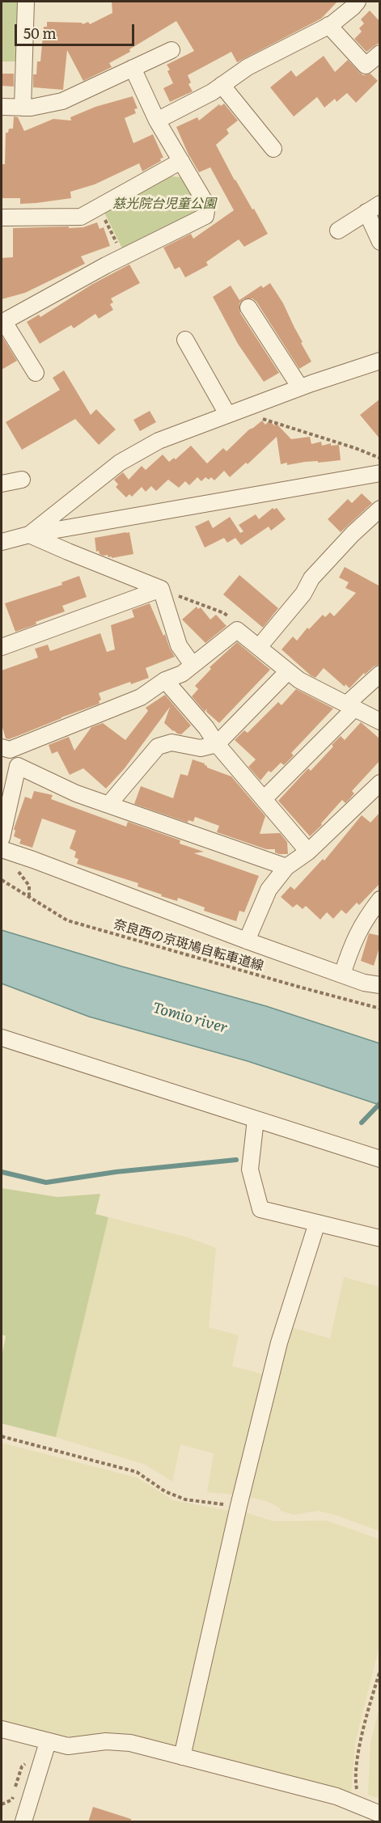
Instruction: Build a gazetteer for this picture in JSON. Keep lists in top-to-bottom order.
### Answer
{
  "streets": {
    "path": ["奈良西の京斑鳩自転車道線"]
  },
  "water": ["Tomio river"],
  "parks": ["慈光院台児童公園"],
  "scale_bar": "50 m"
}
